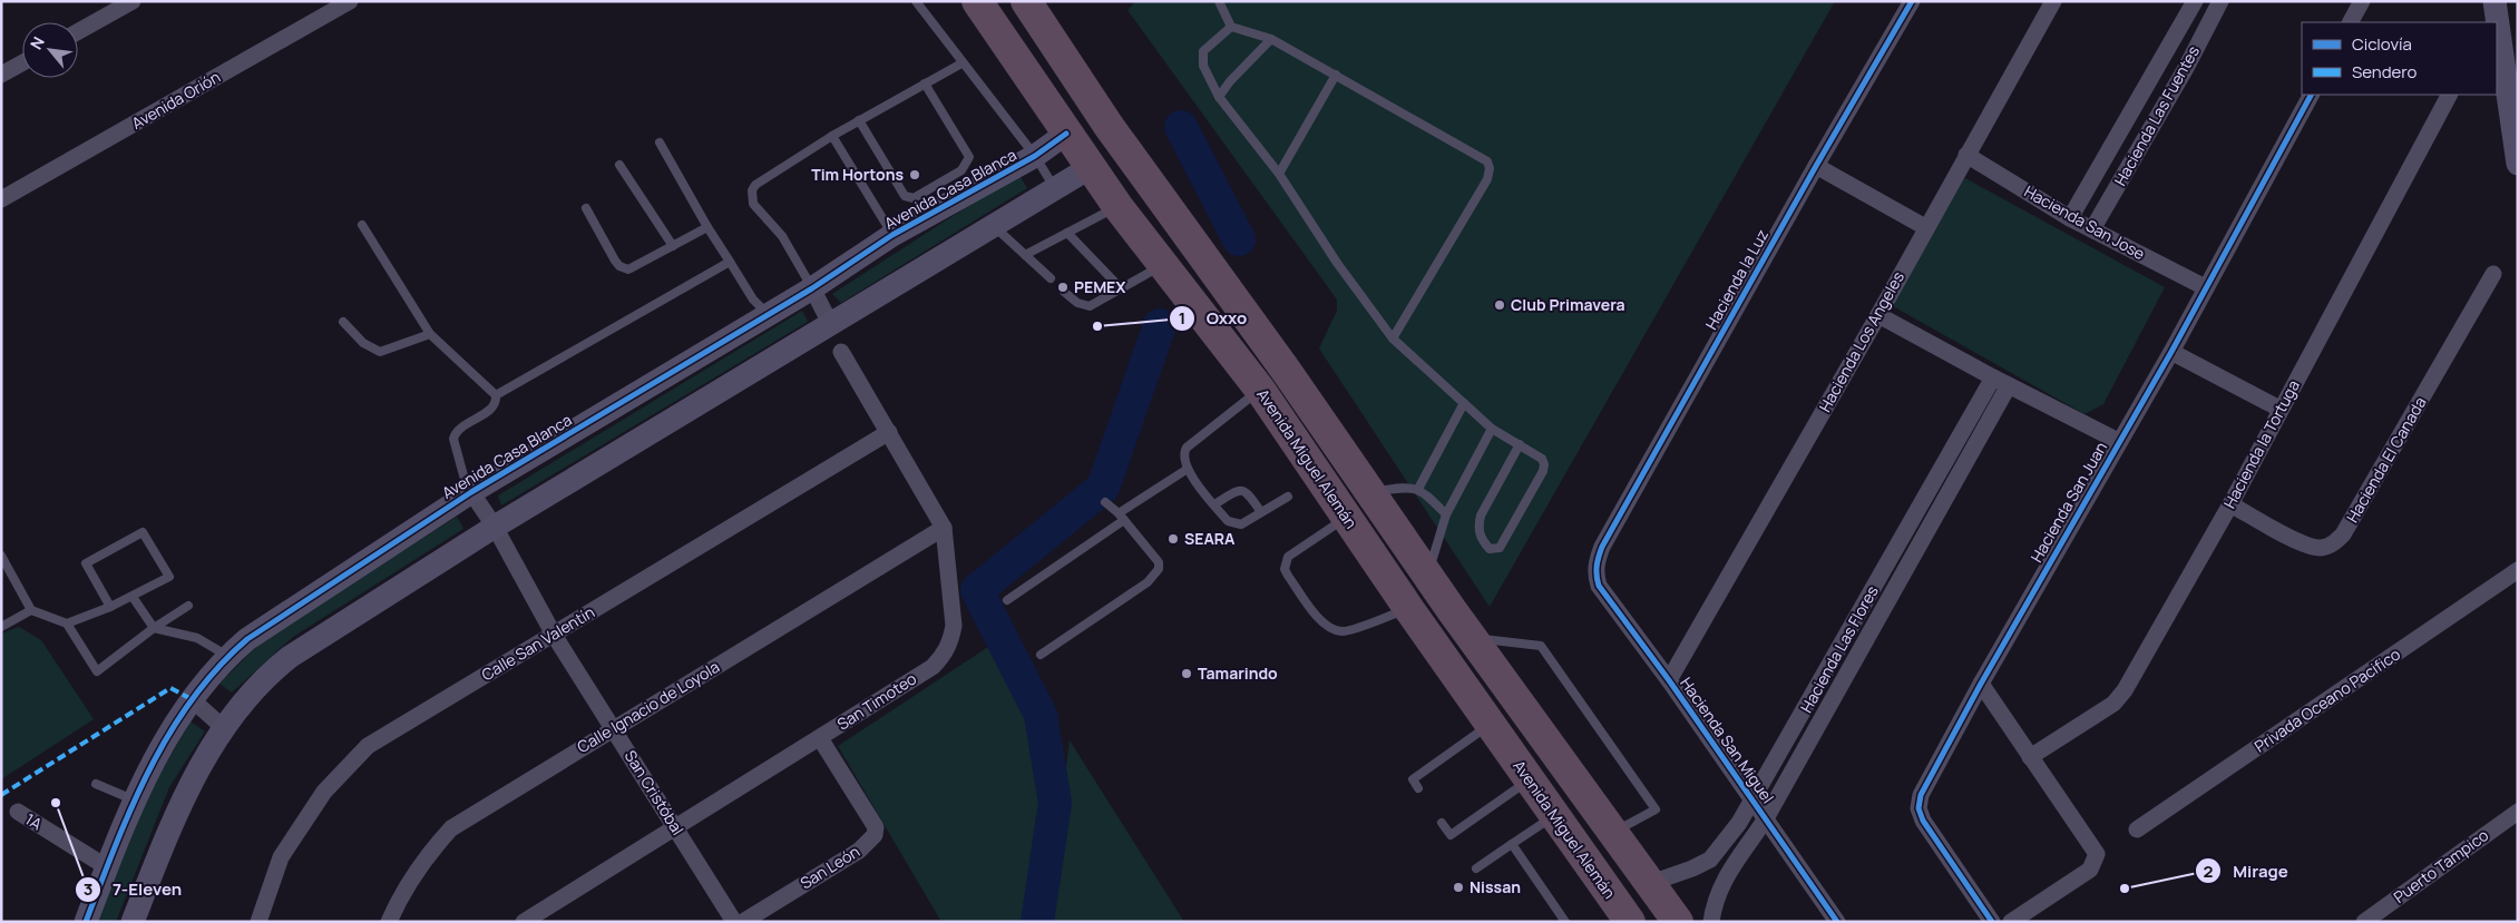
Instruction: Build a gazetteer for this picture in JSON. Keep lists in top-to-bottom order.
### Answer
{
  "streets": {
    "highway": ["Avenida Miguel Alemán"],
    "street": [
      "Avenida Orión",
      "Hacienda Las Fuentes",
      "Avenida Casa Blanca",
      "Hacienda San Jose",
      "Hacienda la Luz",
      "Hacienda Los Angeles",
      "Hacienda la Tortuga",
      "Hacienda El Canada",
      "Hacienda San Juan",
      "Calle San Valentín",
      "Hacienda Las Flores",
      "Privada Oceano Pacifico",
      "San Timoteo",
      "Calle Ignacio de Loyola",
      "Hacienda San Miguel",
      "San Cristóbal",
      "1A",
      "Puerto Tampico",
      "San León"
    ]
  },
  "crossings": [
    ["Hacienda Las Fuentes", "Hacienda San Jose"],
    ["Avenida Casa Blanca", "Avenida Miguel Alemán"],
    ["Avenida Casa Blanca", "San Cristóbal"],
    ["Avenida Casa Blanca", "1A"],
    ["Hacienda San Jose", "Hacienda Los Angeles"],
    ["Hacienda San Jose", "Hacienda San Juan"],
    ["Hacienda la Luz", "Hacienda San Miguel"],
    ["Hacienda Los Angeles", "Hacienda San Miguel"],
    ["Hacienda la Tortuga", "Hacienda El Canada"],
    ["Avenida Miguel Alemán", "Hacienda Las Flores"],
    ["Calle San Valentín", "San Timoteo"],
    ["Calle San Valentín", "San Cristóbal"],
    ["Hacienda Las Flores", "Hacienda San Miguel"],
    ["San Timoteo", "Calle Ignacio de Loyola"],
    ["San Timoteo", "San Cristóbal"],
    ["San Timoteo", "San León"],
    ["Calle Ignacio de Loyola", "San Cristóbal"]
  ],
  "places": [
    "Tim Hortons",
    "PEMEX",
    "Club Primavera",
    "Oxxo",
    "SEARA",
    "Tamarindo",
    "7-Eleven",
    "Nissan",
    "Mirage"
  ],
  "legend": ["Ciclovía", "Sendero"],
  "north": "top left"
}
